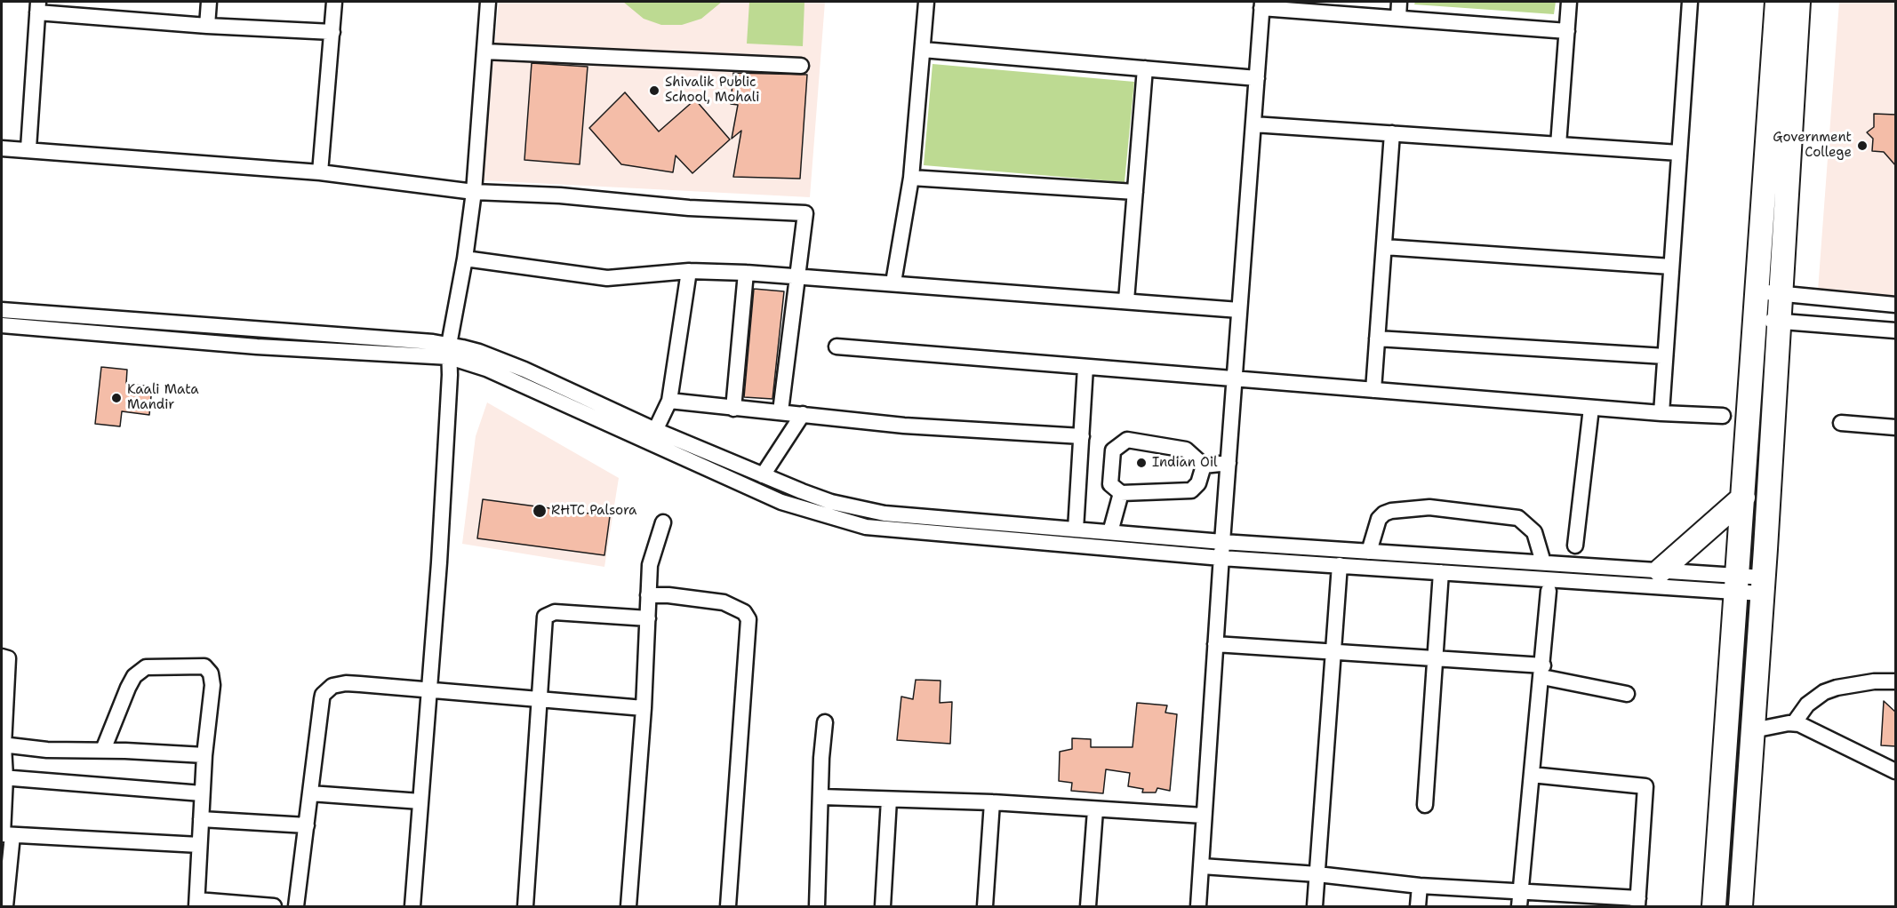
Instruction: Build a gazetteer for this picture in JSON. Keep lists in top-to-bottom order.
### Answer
{
  "places": [
    "Shivalik Public School, Mohali",
    "Government College",
    "Kaali Mata Mandir",
    "Indian Oil",
    "RHTC Palsora"
  ]
}
